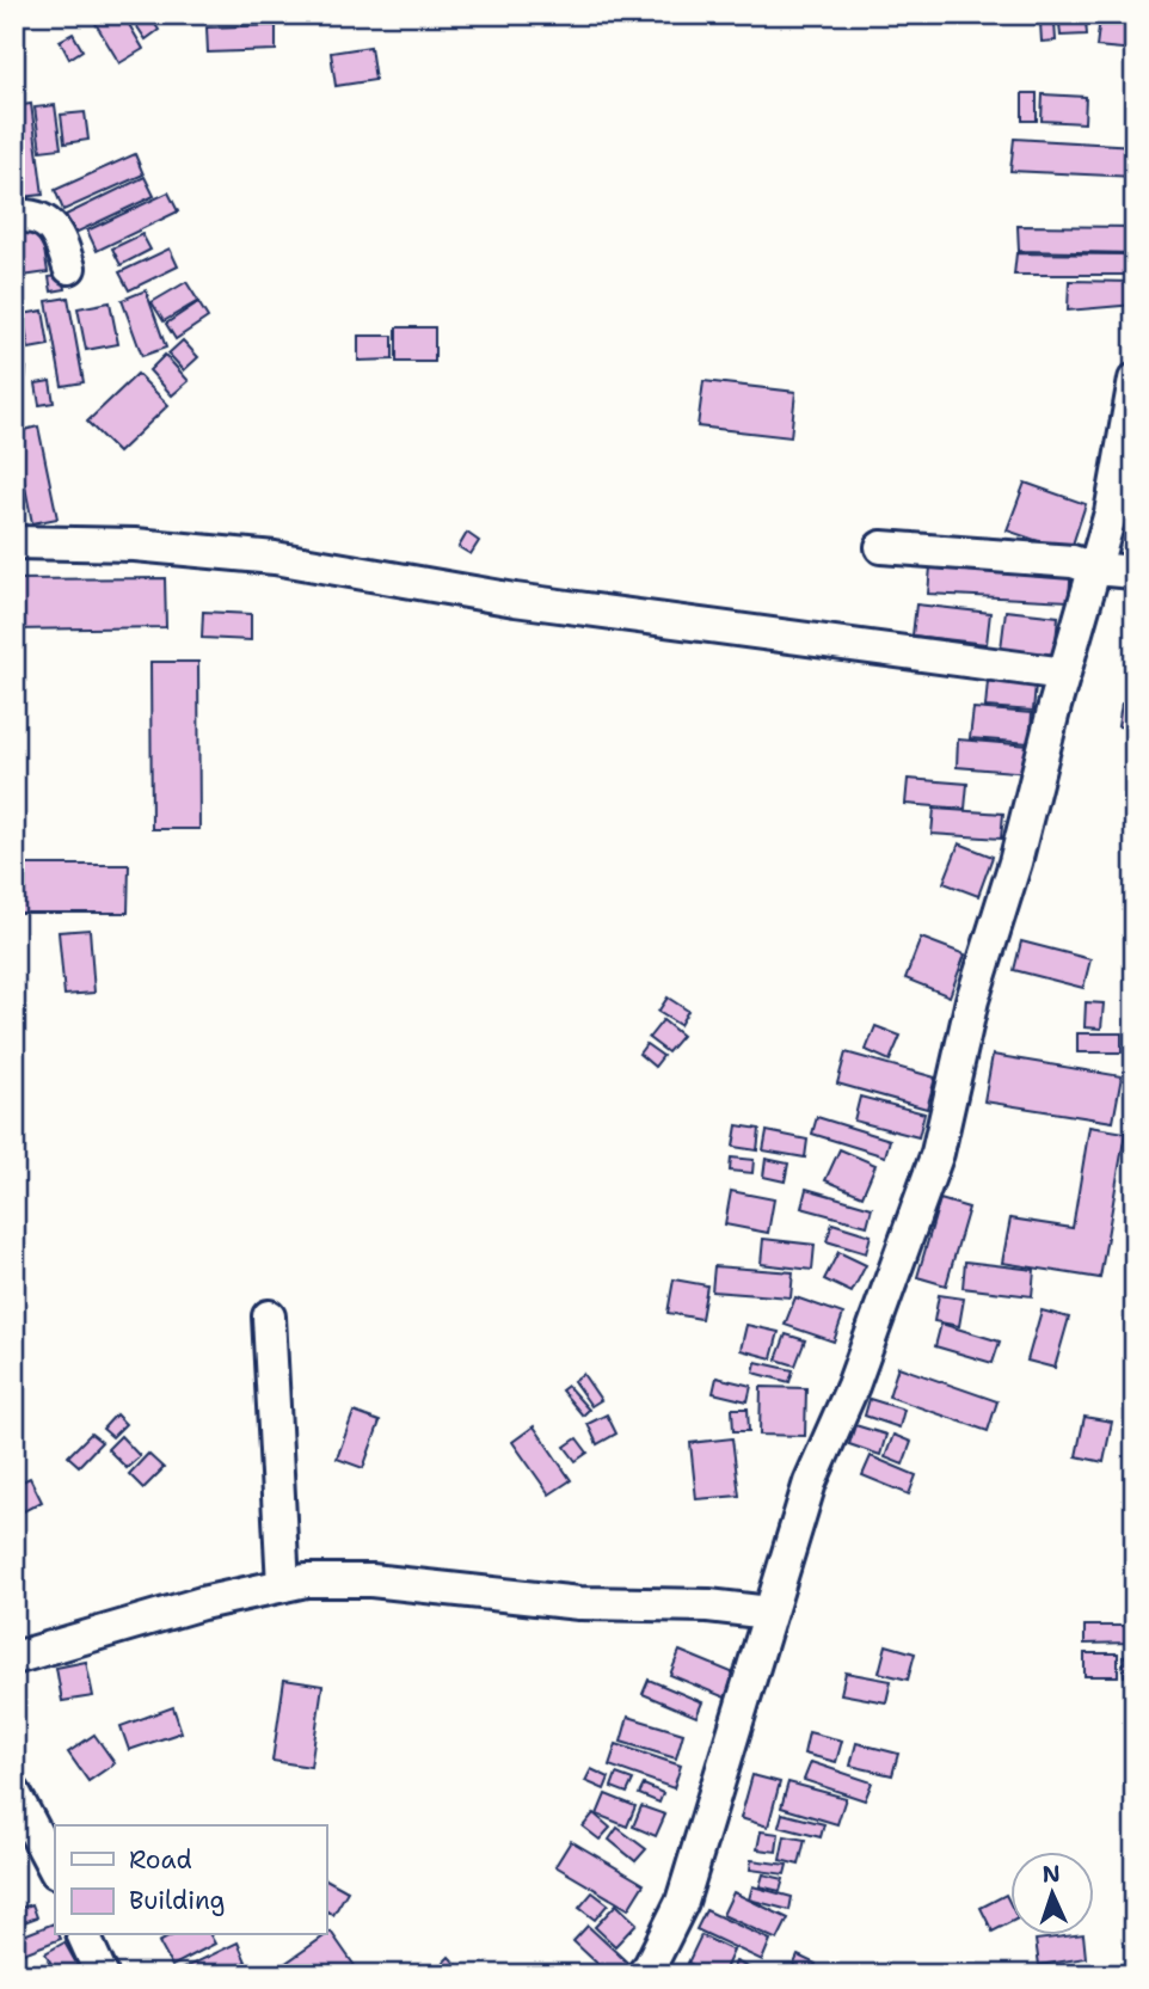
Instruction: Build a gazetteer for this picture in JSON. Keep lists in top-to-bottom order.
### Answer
{
  "legend": ["Road", "Building"],
  "north": "top"
}
